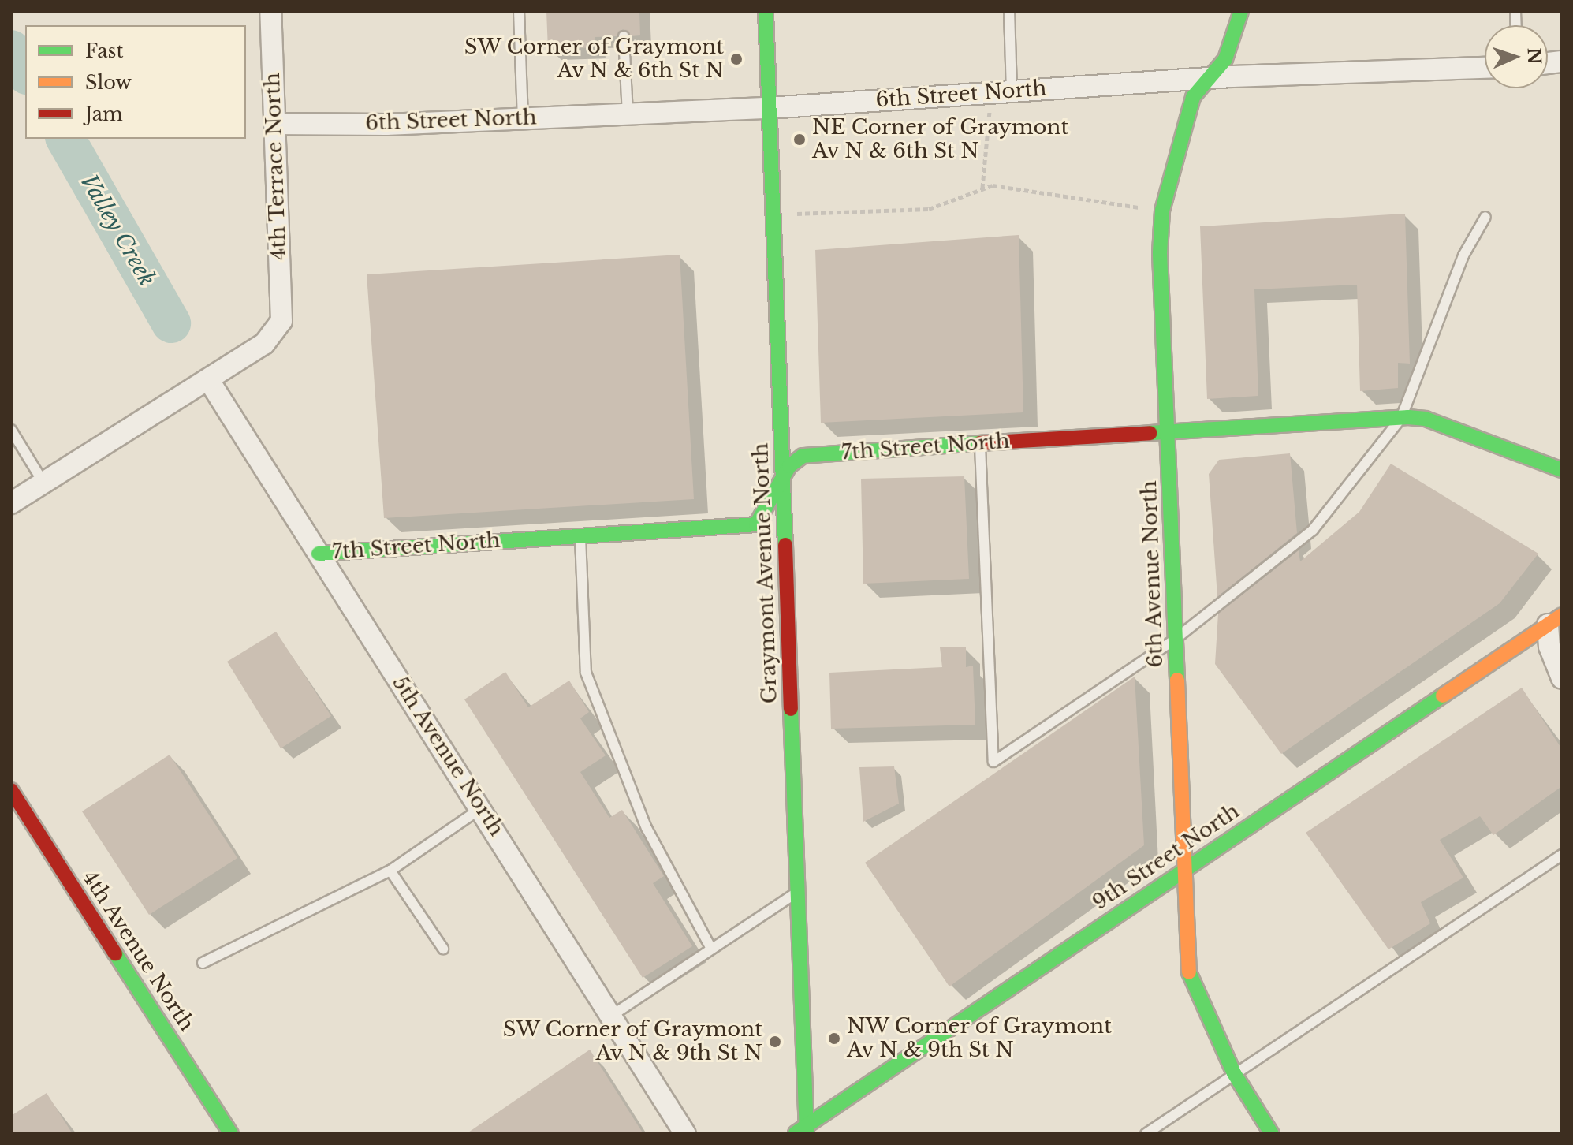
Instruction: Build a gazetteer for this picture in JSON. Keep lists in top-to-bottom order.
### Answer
{
  "streets": {
    "street": [
      "6th Street North",
      "4th Terrace North",
      "7th Street North",
      "Graymont Avenue North",
      "6th Avenue North",
      "5th Avenue North",
      "9th Street North",
      "4th Avenue North"
    ]
  },
  "crossings": [
    ["6th Street North", "4th Terrace North"],
    ["6th Street North", "Graymont Avenue North"],
    ["6th Street North", "6th Avenue North"],
    ["4th Terrace North", "5th Avenue North"],
    ["7th Street North", "Graymont Avenue North"],
    ["7th Street North", "6th Avenue North"],
    ["7th Street North", "5th Avenue North"],
    ["Graymont Avenue North", "9th Street North"],
    ["6th Avenue North", "9th Street North"]
  ],
  "water": ["Valley Creek"],
  "places": [
    "SW Corner of Graymont Av N & 6th St N",
    "NE Corner of Graymont Av N & 6th St N",
    "NW Corner of Graymont Av N & 9th St N",
    "SW Corner of Graymont Av N & 9th St N"
  ],
  "legend": ["Fast", "Slow", "Jam"],
  "north": "right"
}
